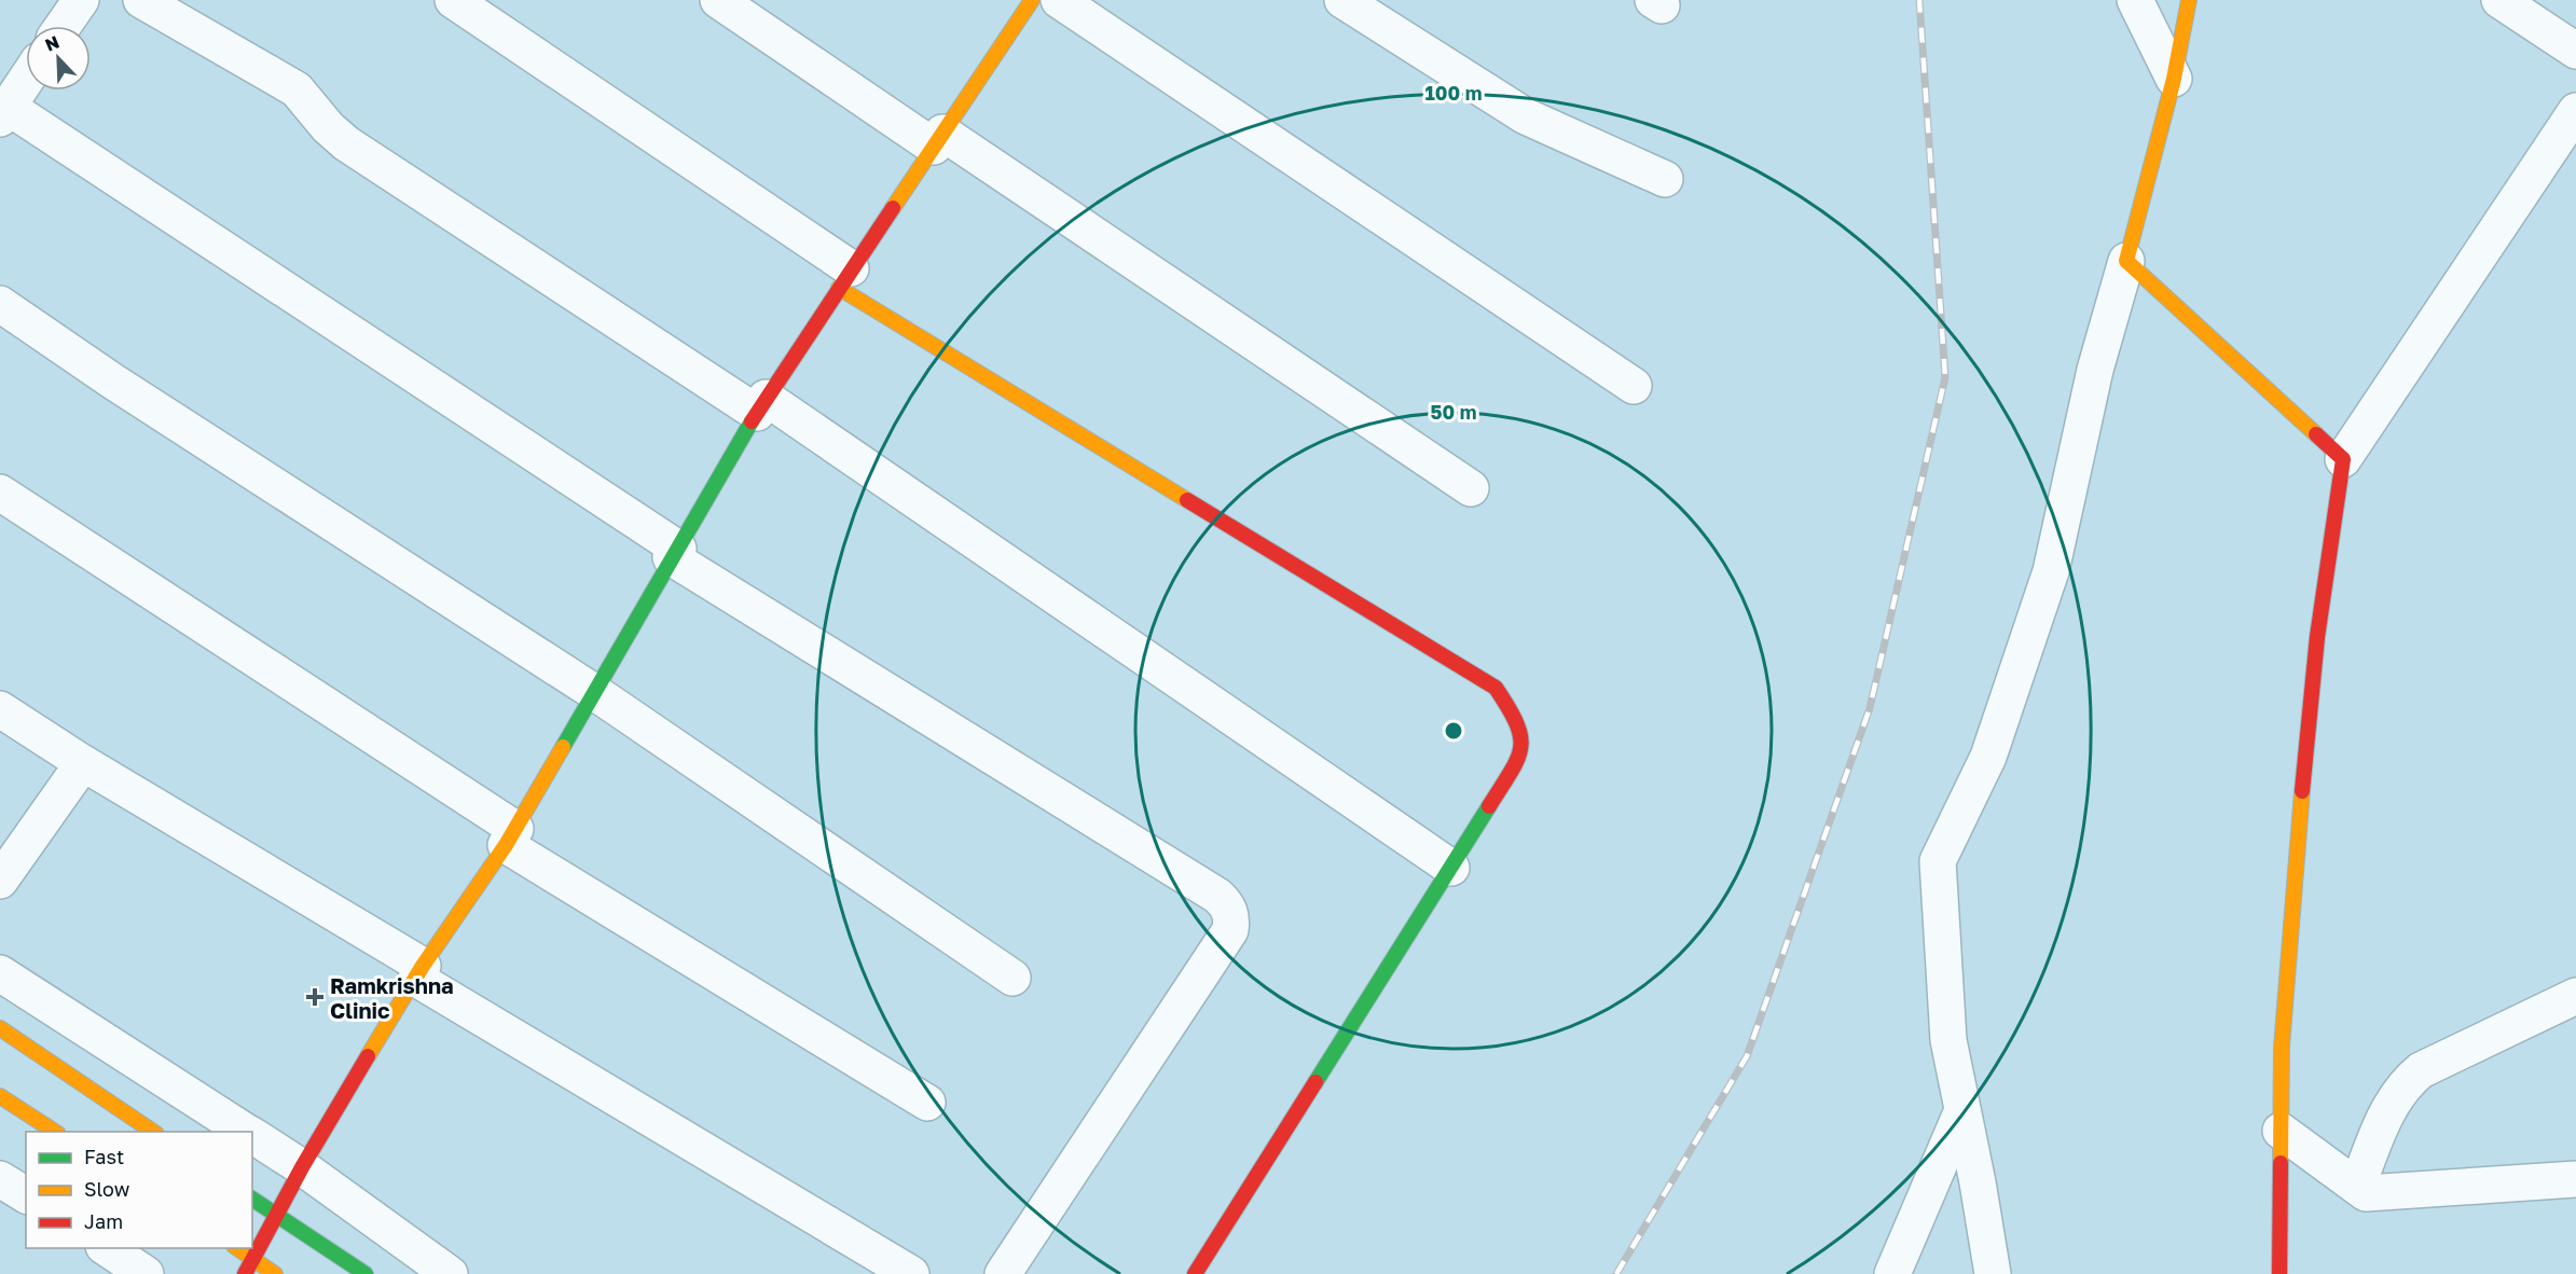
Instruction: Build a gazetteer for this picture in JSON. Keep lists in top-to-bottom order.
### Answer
{
  "places": {
    "health": ["Ramkrishna Clinic"]
  },
  "legend": ["Fast", "Slow", "Jam"],
  "north": "top left",
  "rings": ["100 m", "50 m"]
}
